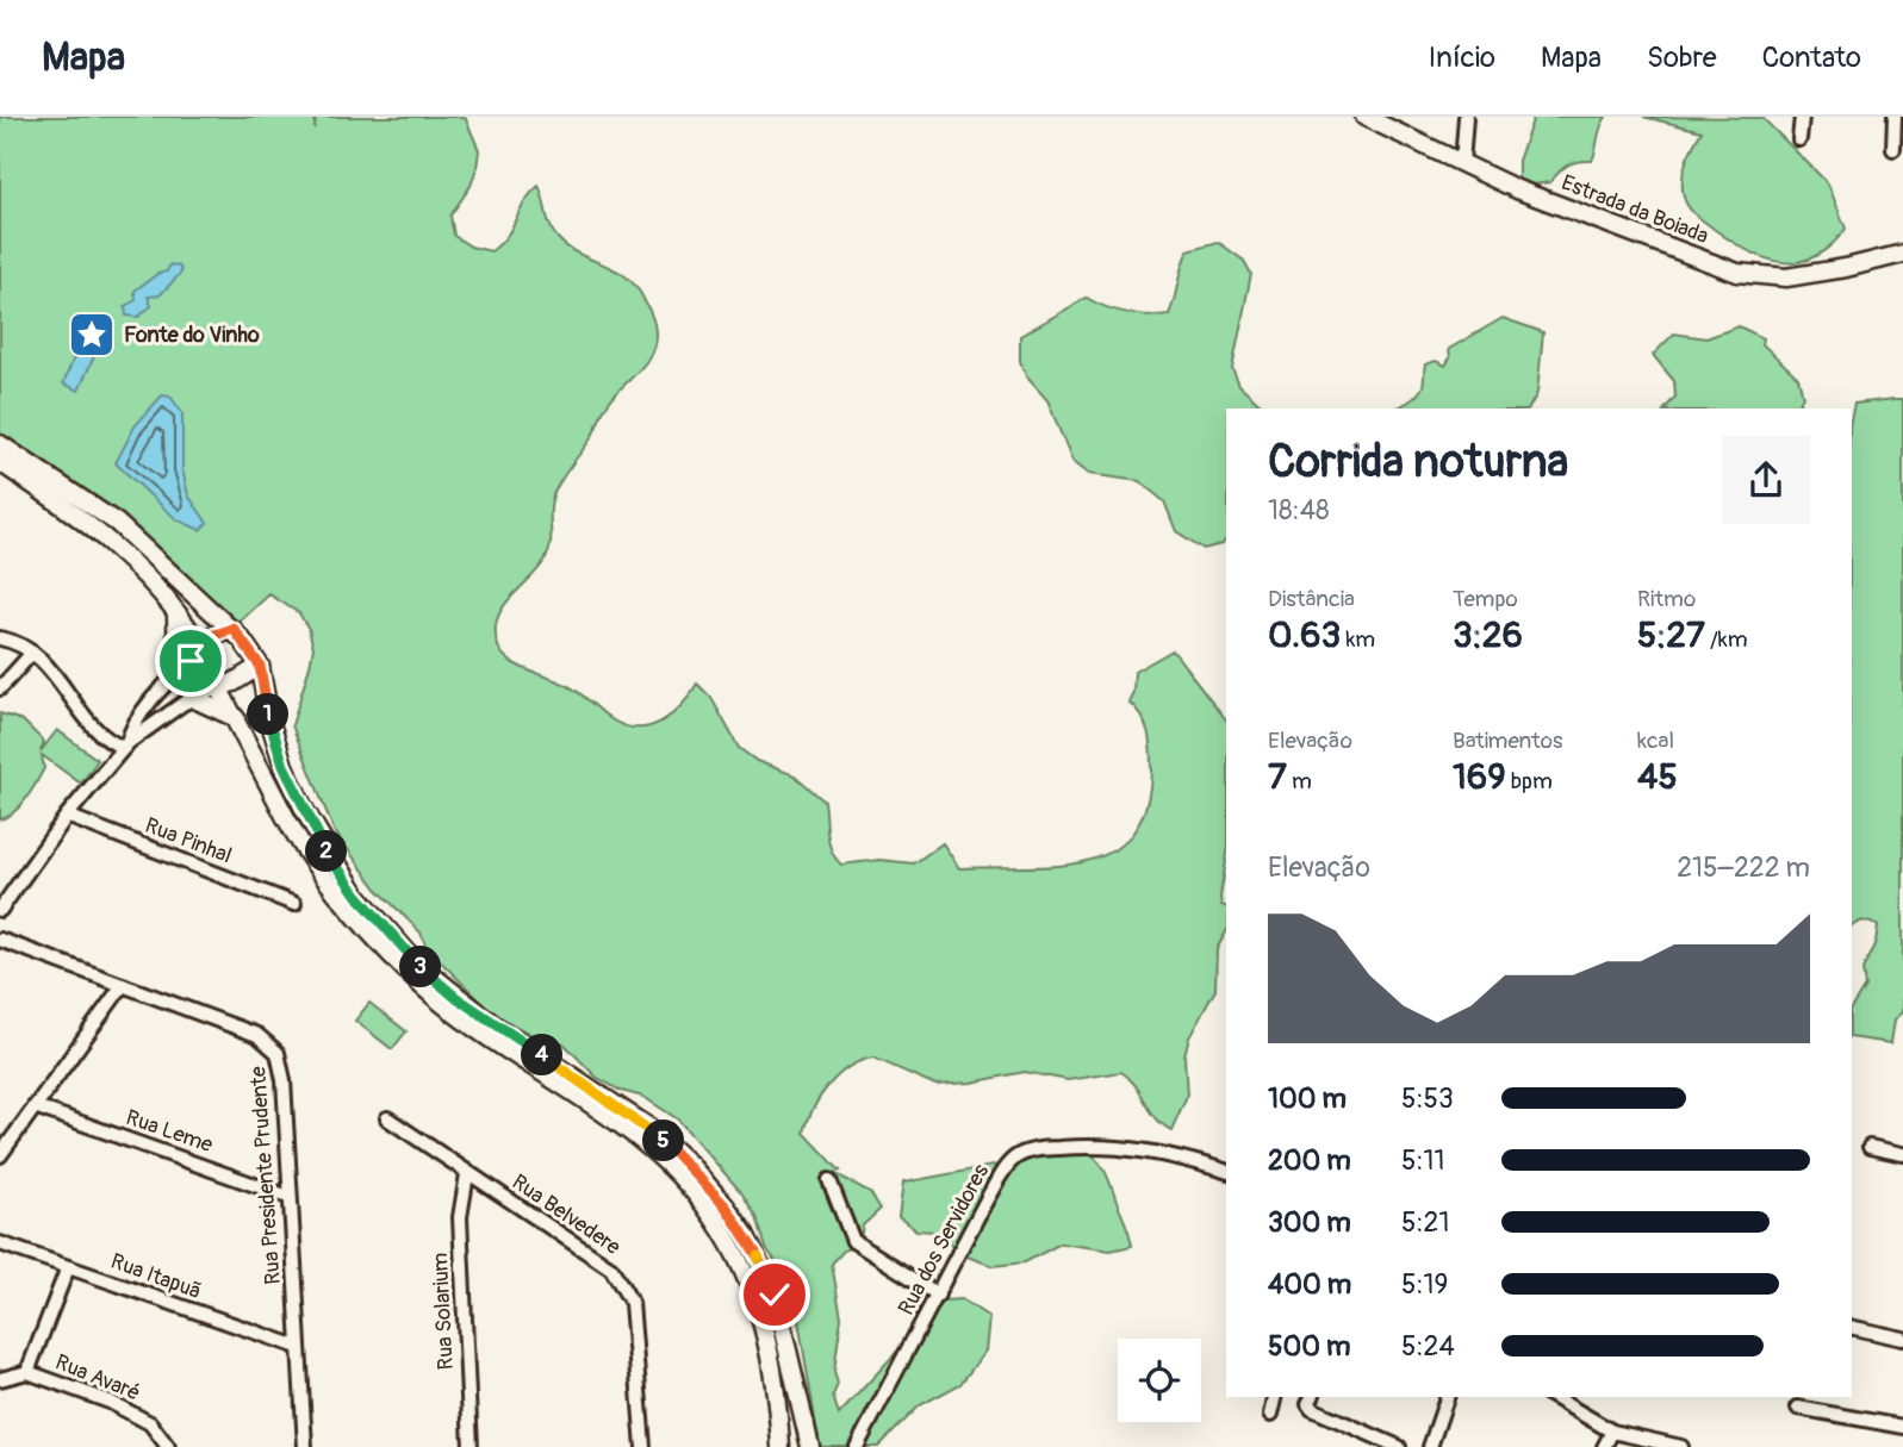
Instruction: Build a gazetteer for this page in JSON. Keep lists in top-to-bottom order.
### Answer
{
  "streets": {
    "main road": ["Estrada da Boiada"],
    "street": [
      "Rua Pinhal",
      "Rua Leme",
      "Rua Presidente Prudente",
      "Rua Belvedere",
      "Rua dos Servidores",
      "Rua Itapuã",
      "Rua Solarium",
      "Rua Avaré"
    ]
  },
  "crossings": [
    ["Rua Leme", "Rua Presidente Prudente"],
    ["Rua Presidente Prudente", "Rua Itapuã"],
    ["Rua Belvedere", "Rua Solarium"]
  ],
  "places": {
    "place": ["Fonte do Vinho"]
  },
  "page": {
    "header": "Mapa",
    "nav": [
      "Início",
      "Mapa",
      "Sobre",
      "Contato"
    ],
    "heading": ["Corrida noturna", "18:48"],
    "stats": [
      ["Distância", "0.63 km"],
      ["Tempo", "3:26"],
      ["Ritmo", "5:27 /km"],
      ["Elevação", "7 m"],
      ["Batimentos", "169 bpm"],
      ["kcal", "45"]
    ],
    "pins": [
      "1",
      "2",
      "3",
      "4",
      "5"
    ],
    "chart": ["Elevação", "215–222 m"],
    "list": [
      {
        "name": "100 m",
        "note": "5:53"
      },
      {
        "name": "200 m",
        "note": "5:11"
      },
      {
        "name": "300 m",
        "note": "5:21"
      },
      {
        "name": "400 m",
        "note": "5:19"
      },
      {
        "name": "500 m",
        "note": "5:24"
      }
    ]
  }
}
